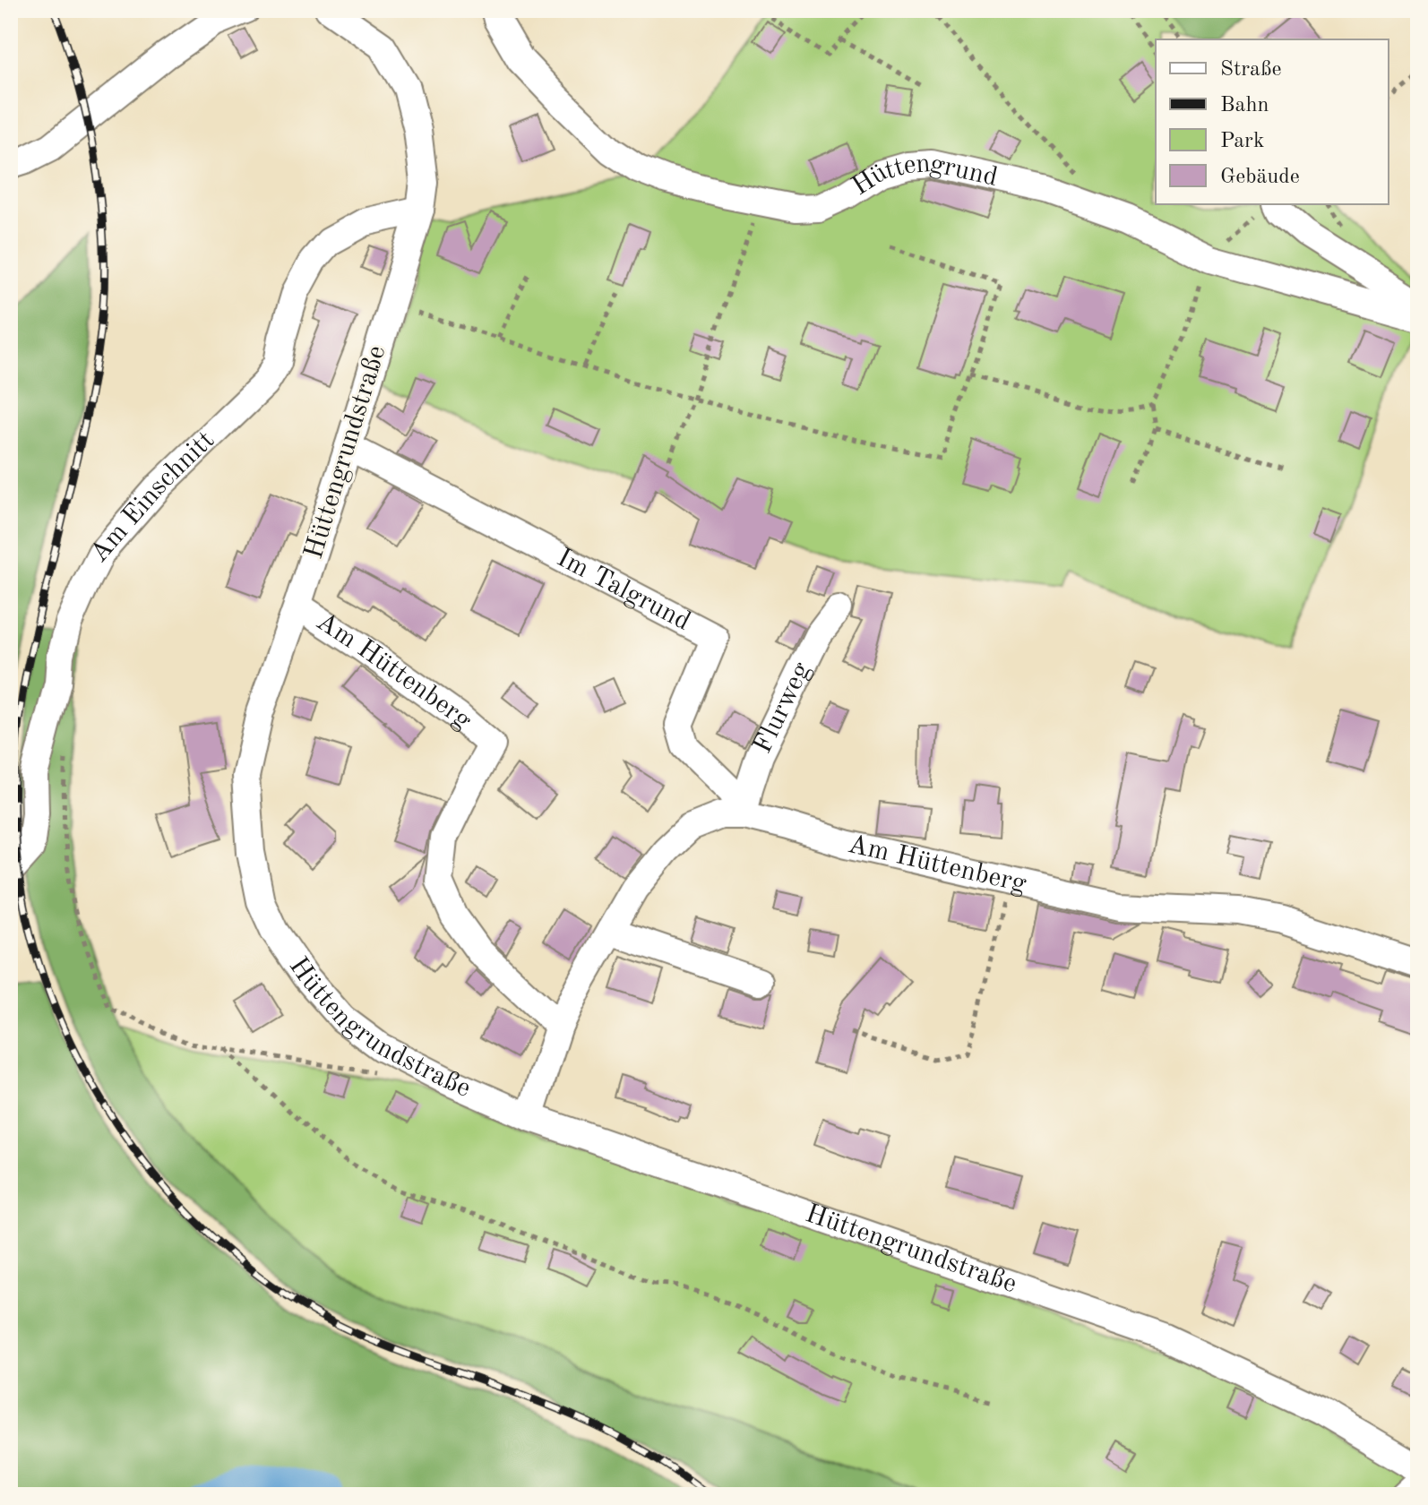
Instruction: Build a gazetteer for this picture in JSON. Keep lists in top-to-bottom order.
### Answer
{
  "streets": {
    "street": [
      "Hüttengrund",
      "Hüttengrundstraße",
      "Am Einschnitt",
      "Im Talgrund",
      "Am Hüttenberg",
      "Flurweg"
    ]
  },
  "crossings": [
    ["Hüttengrundstraße", "Am Einschnitt"],
    ["Hüttengrundstraße", "Im Talgrund"],
    ["Hüttengrundstraße", "Am Hüttenberg"],
    ["Im Talgrund", "Am Hüttenberg"],
    ["Im Talgrund", "Flurweg"],
    ["Am Hüttenberg", "Flurweg"]
  ],
  "legend": [
    "Straße",
    "Bahn",
    "Park",
    "Gebäude"
  ]
}
